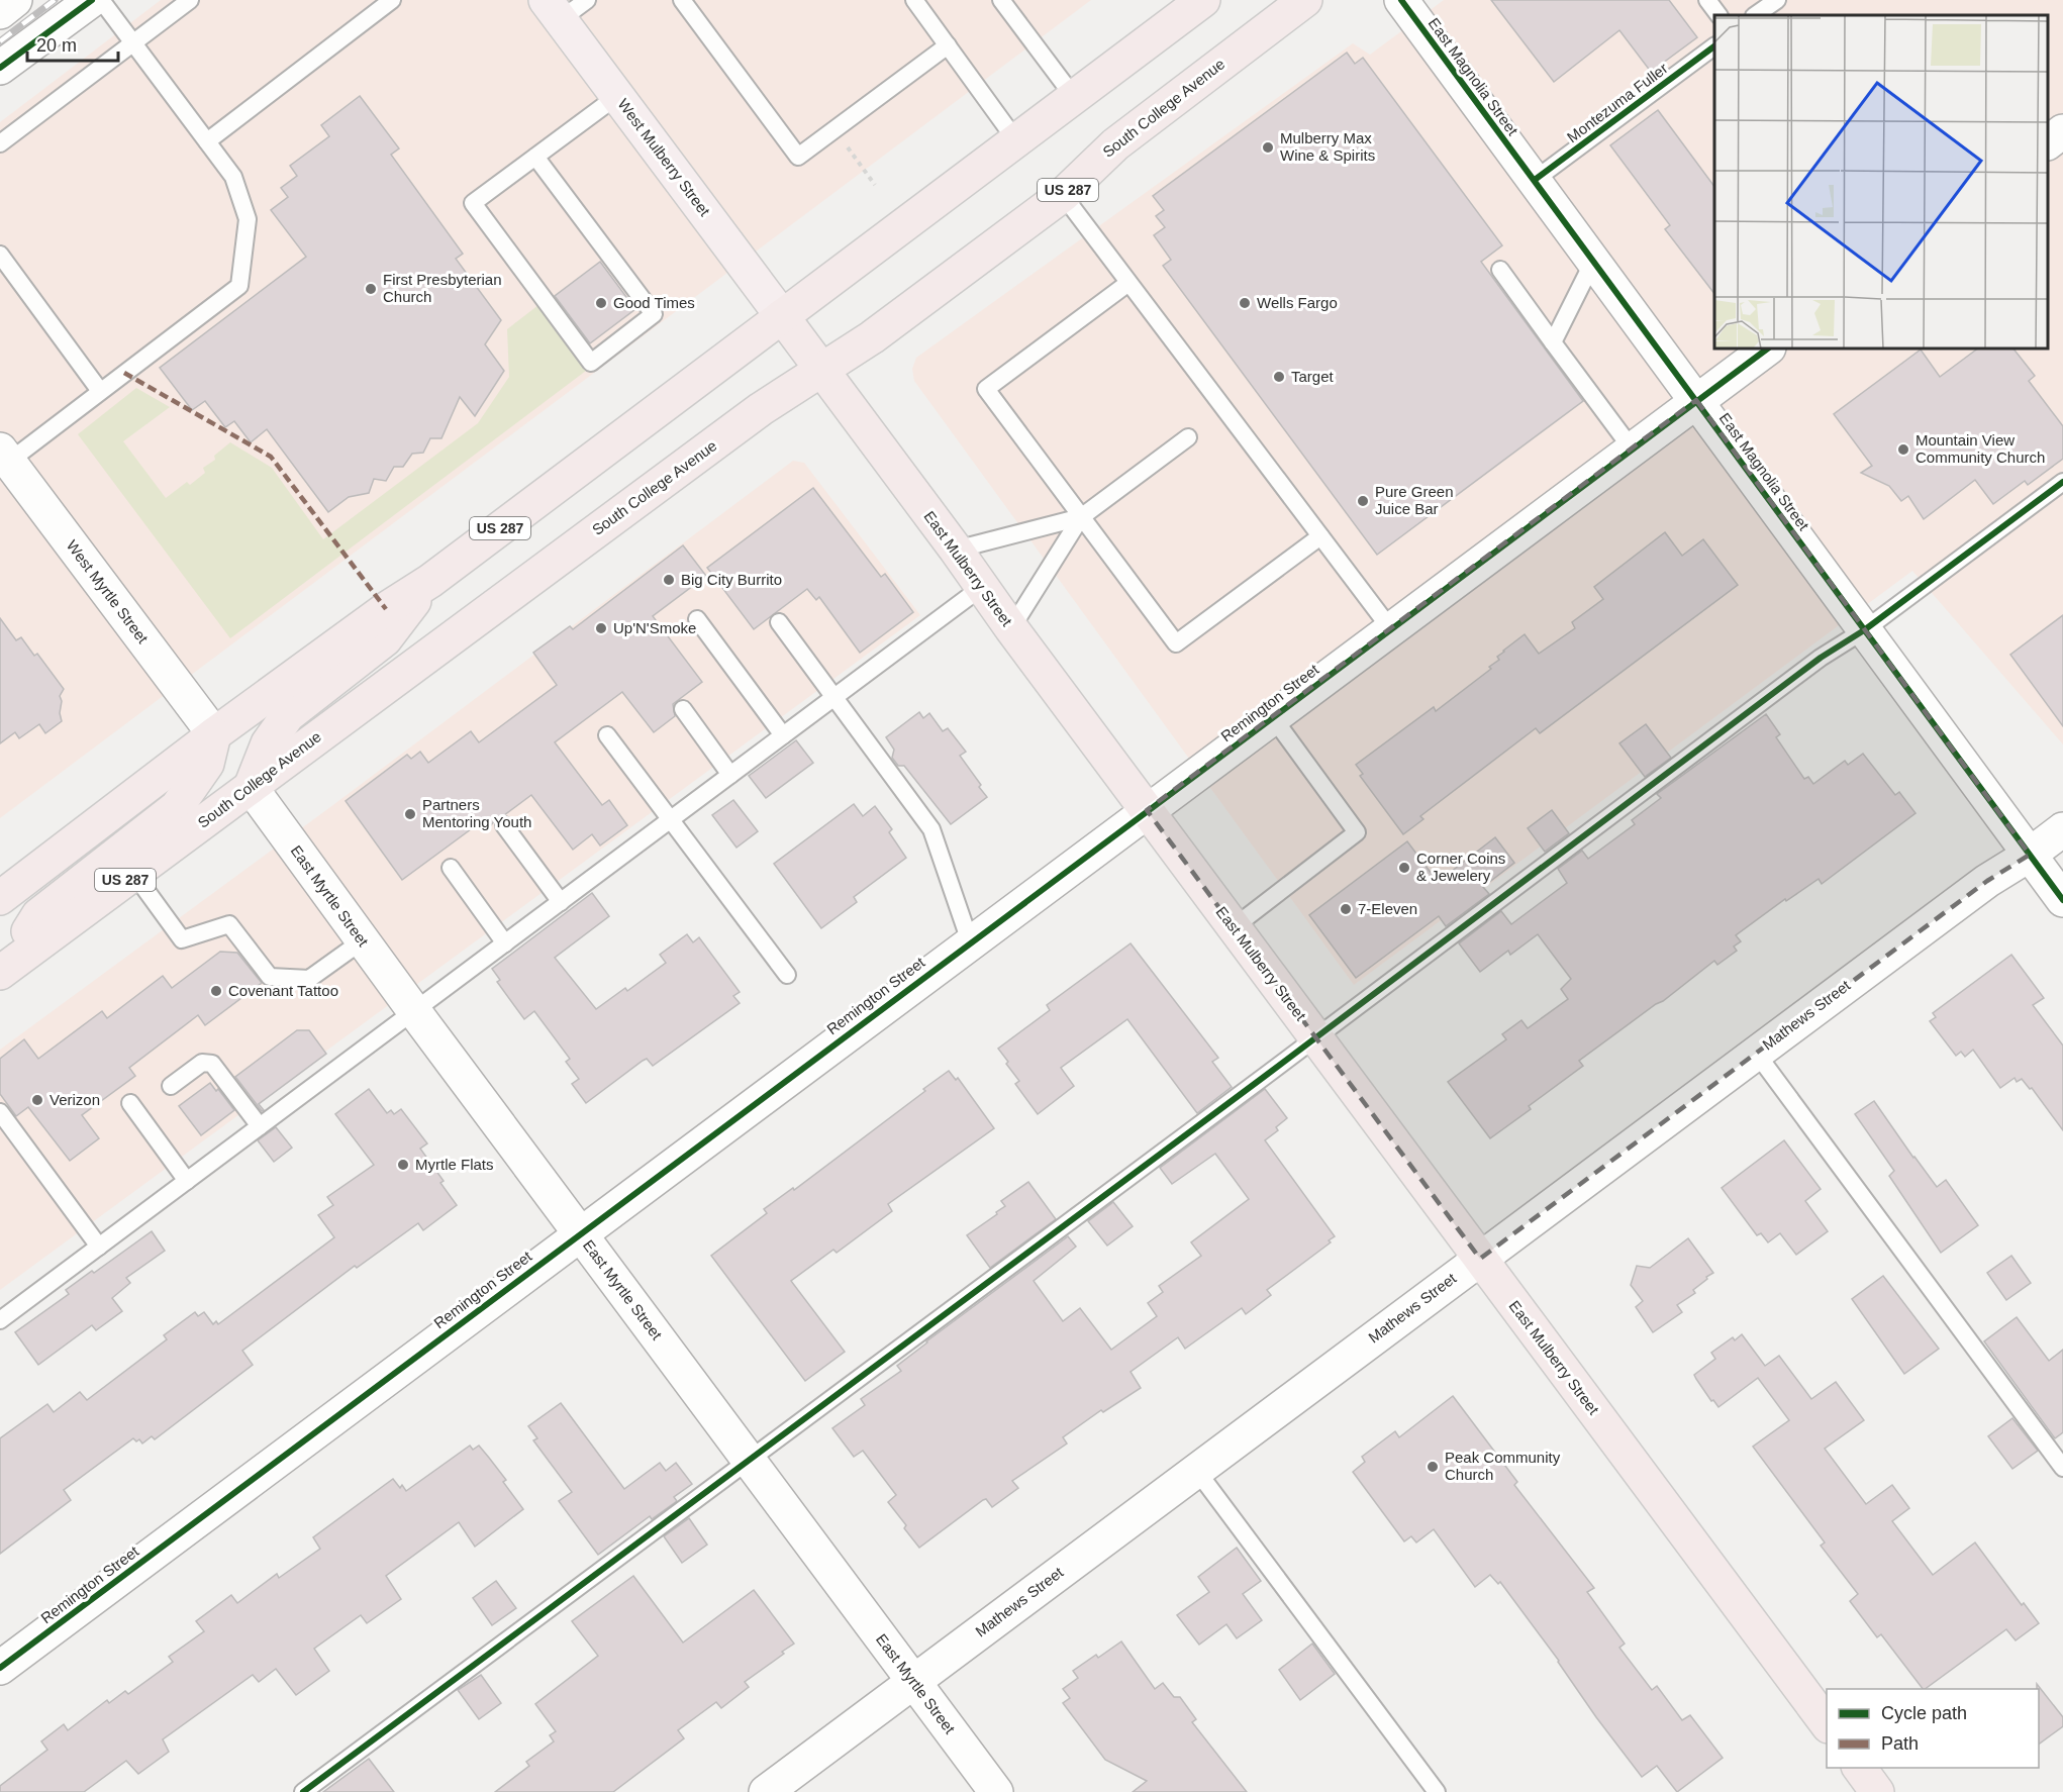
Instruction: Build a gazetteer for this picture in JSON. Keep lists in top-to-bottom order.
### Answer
{
  "streets": {
    "highway": ["South College Avenue", "US 287", "East Mulberry Street"],
    "main road": ["West Mulberry Street"],
    "street": [
      "East Magnolia Street",
      "West Myrtle Street",
      "Remington Street",
      "East Myrtle Street",
      "Mathews Street"
    ],
    "lane": ["Montezuma Fuller"]
  },
  "crossings": [
    ["East Magnolia Street", "Montezuma Fuller"],
    ["East Magnolia Street", "Remington Street"],
    ["East Magnolia Street", "Mathews Street"],
    ["South College Avenue", "East Mulberry Street"],
    ["South College Avenue", "East Myrtle Street"],
    ["West Mulberry Street", "US 287"],
    ["West Mulberry Street", "East Mulberry Street"],
    ["US 287", "East Mulberry Street"],
    ["US 287", "West Myrtle Street"],
    ["East Mulberry Street", "Remington Street"],
    ["East Mulberry Street", "Mathews Street"],
    ["Remington Street", "East Myrtle Street"],
    ["East Myrtle Street", "Mathews Street"]
  ],
  "places": [
    "Mulberry Max Wine & Spirits",
    "First Presbyterian Church",
    "Good Times",
    "Wells Fargo",
    "Target",
    "Mountain View Community Church",
    "Pure Green Juice Bar",
    "Big City Burrito",
    "Up'N'Smoke",
    "Partners Mentoring Youth",
    "Corner Coins & Jewelery",
    "7-Eleven",
    "Covenant Tattoo",
    "Verizon",
    "Myrtle Flats",
    "Peak Community Church"
  ],
  "legend": ["Cycle path", "Path"],
  "scale_bar": "20 m"
}
